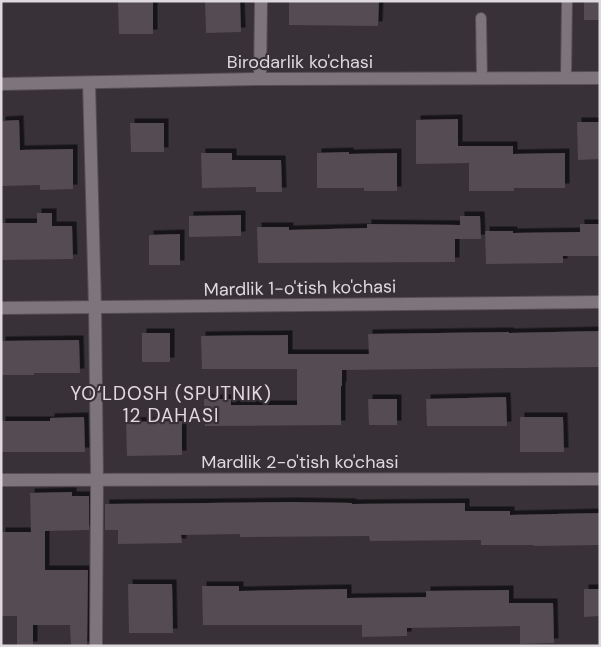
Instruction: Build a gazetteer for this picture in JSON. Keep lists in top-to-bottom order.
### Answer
{
  "streets": {
    "street": ["Birodarlik ko'chasi", "Mardlik 1-o'tish ko'chasi", "Mardlik 2-o'tish ko'chasi"]
  },
  "districts": ["YO‘LDOSH (SPUTNIK) 12 DAHASI"]
}
